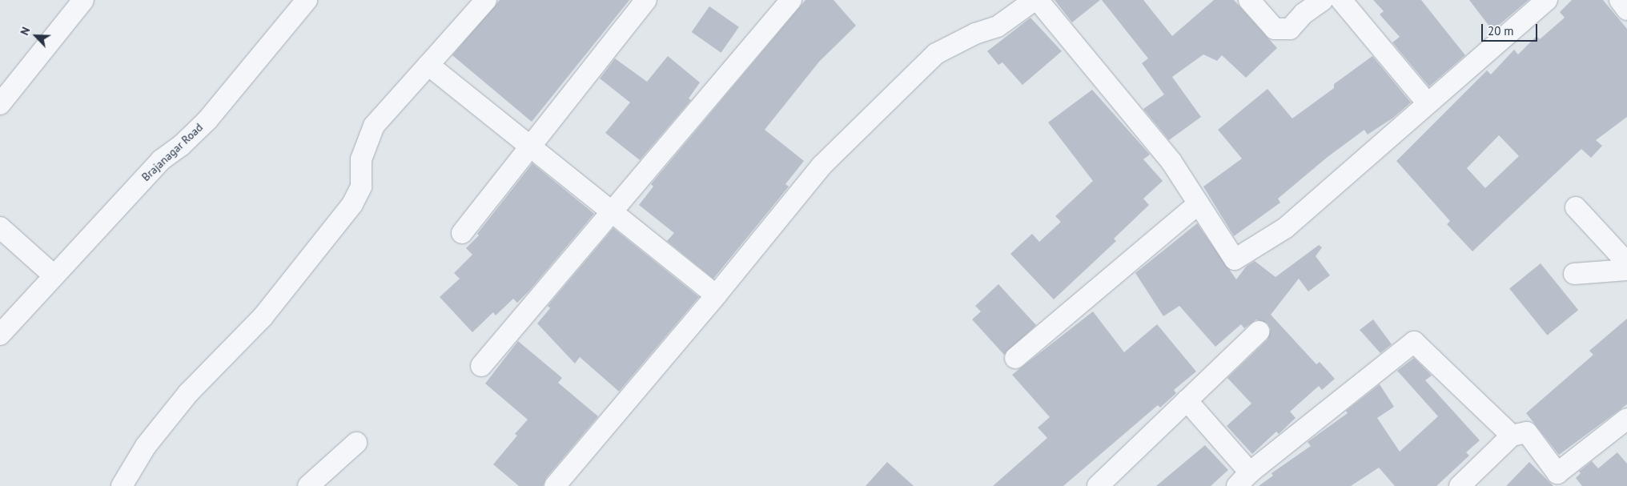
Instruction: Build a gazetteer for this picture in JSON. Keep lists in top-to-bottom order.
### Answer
{
  "streets": {
    "street": ["Brajanagar Road"]
  },
  "scale_bar": "20 m",
  "north": "top left"
}
